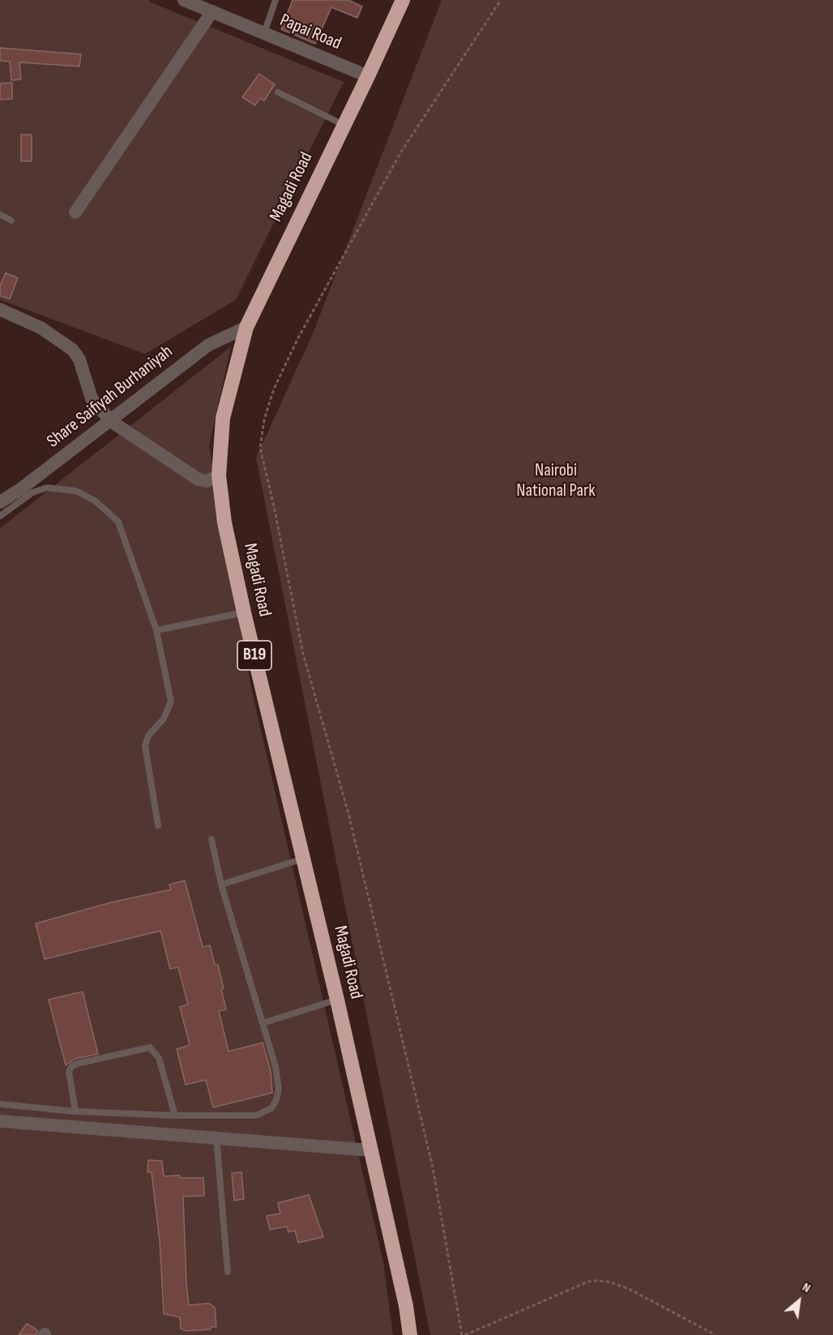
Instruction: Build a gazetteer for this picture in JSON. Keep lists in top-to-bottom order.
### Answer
{
  "streets": {
    "highway": ["Magadi Road", "B19"],
    "street": ["Papai Road", "Share Saifiyah Burhaniyah"]
  },
  "crossings": [
    ["Papai Road", "Magadi Road"],
    ["Magadi Road", "Share Saifiyah Burhaniyah"]
  ],
  "parks": ["Nairobi National Park"],
  "north": "top right"
}
